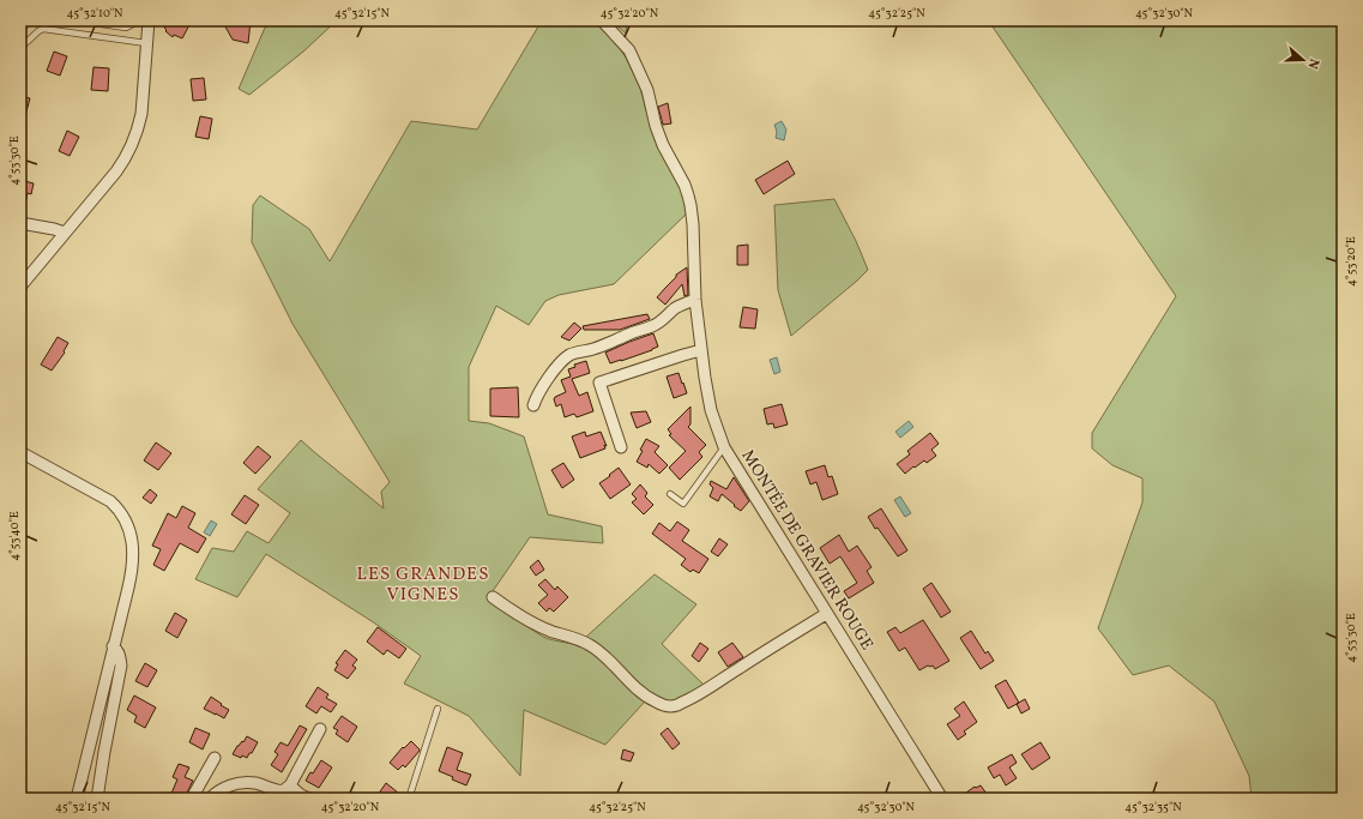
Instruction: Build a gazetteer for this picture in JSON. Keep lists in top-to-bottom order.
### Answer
{
  "streets": {
    "street": ["MONTÉE DE GRAVIER ROUGE"]
  },
  "districts": ["LES GRANDES VIGNES"],
  "north": "right",
  "coordinates": [
    "45°32'10\"N",
    "45°32'15\"N",
    "45°32'20\"N",
    "45°32'25\"N",
    "45°32'30\"N",
    "4°53'30\"E",
    "4°53'20\"E",
    "4°53'40\"E",
    "45°32'35\"N"
  ]
}
